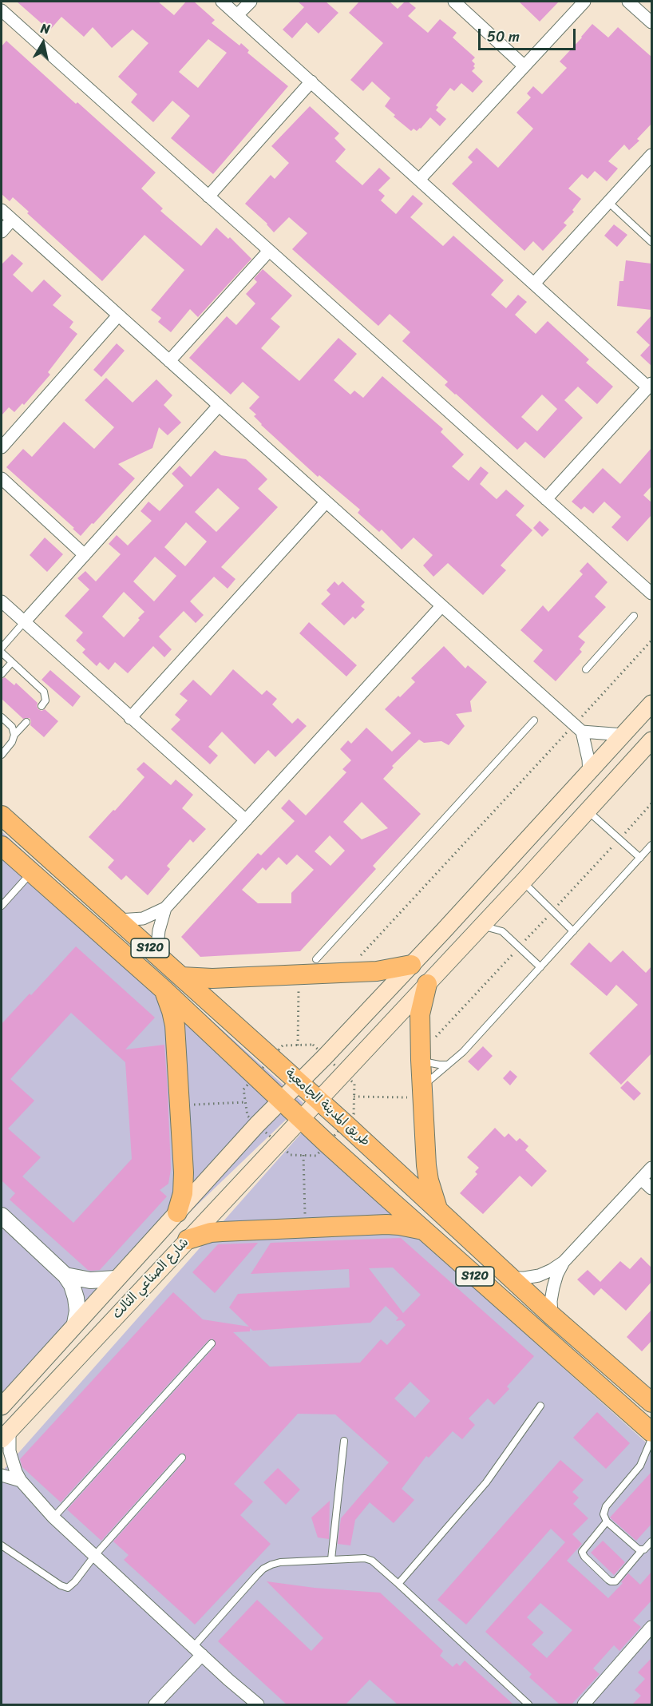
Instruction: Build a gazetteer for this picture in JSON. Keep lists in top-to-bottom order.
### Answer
{
  "streets": {
    "main road": ["S120", "طريق المدينة الجامعية", "شارع الصناعي الثالث"]
  },
  "crossings": [
    ["طريق المدينة الجامعية", "شارع الصناعي الثالث"]
  ],
  "scale_bar": "50 m",
  "north": "top"
}
